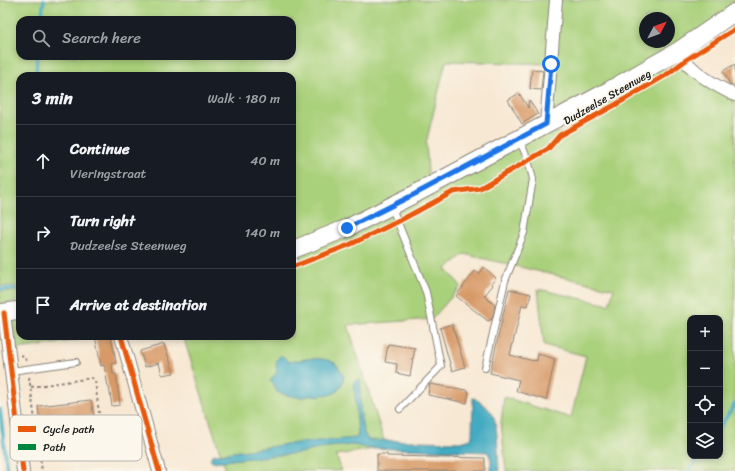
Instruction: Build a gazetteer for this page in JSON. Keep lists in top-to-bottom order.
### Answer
{
  "streets": {
    "main road": ["Dudzeelse Steenweg"]
  },
  "legend": ["Cycle path", "Path"],
  "north": "top right",
  "page": {
    "search": "Search here",
    "heading": ["3 min", "Walk · 180 m"],
    "list": [
      ["Continue", "Vieringstraat", "40 m"],
      ["Turn right", "Dudzeelse Steenweg", "140 m"],
      "Arrive at destination"
    ],
    "map_buttons": ["+", "−"]
  }
}
